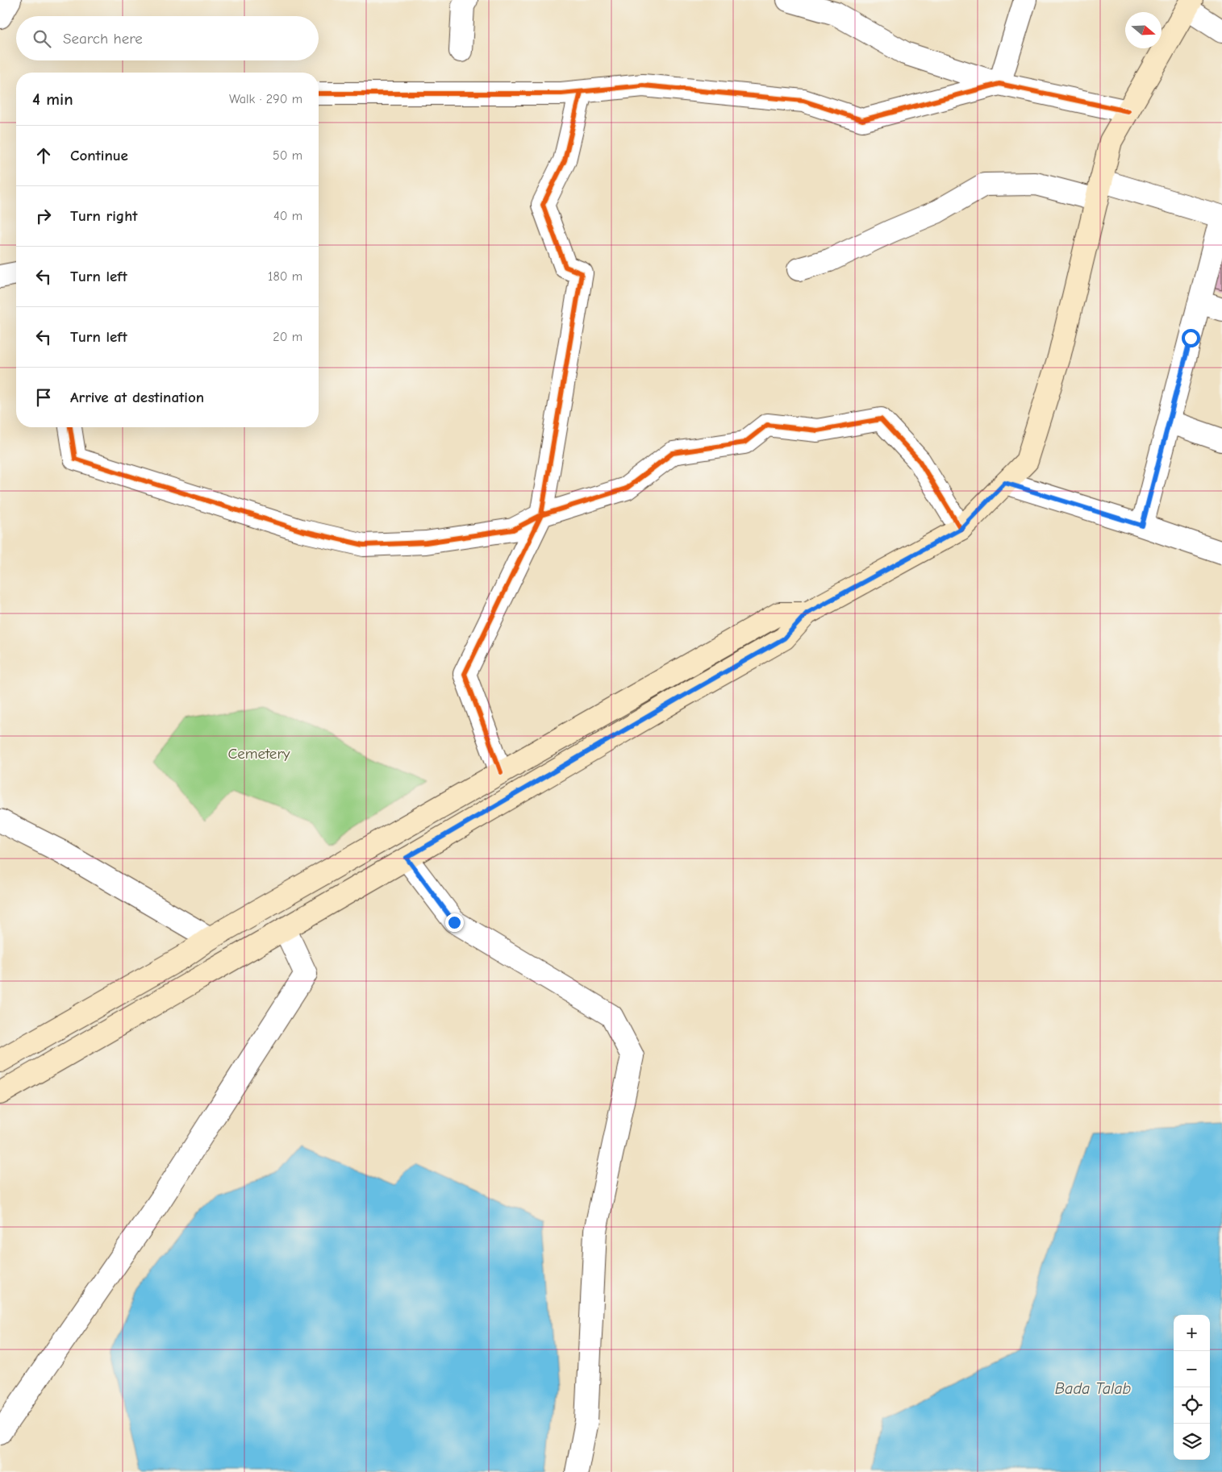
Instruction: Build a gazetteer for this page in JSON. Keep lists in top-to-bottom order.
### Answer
{
  "water": ["Bada Talab"],
  "parks": ["Cemetery"],
  "north": "right",
  "page": {
    "search": "Search here",
    "heading": ["4 min", "Walk · 290 m"],
    "list": [
      ["Continue", "50 m"],
      ["Turn right", "40 m"],
      ["Turn left", "180 m"],
      ["Turn left", "20 m"],
      "Arrive at destination"
    ],
    "map_buttons": ["+", "−"]
  }
}
